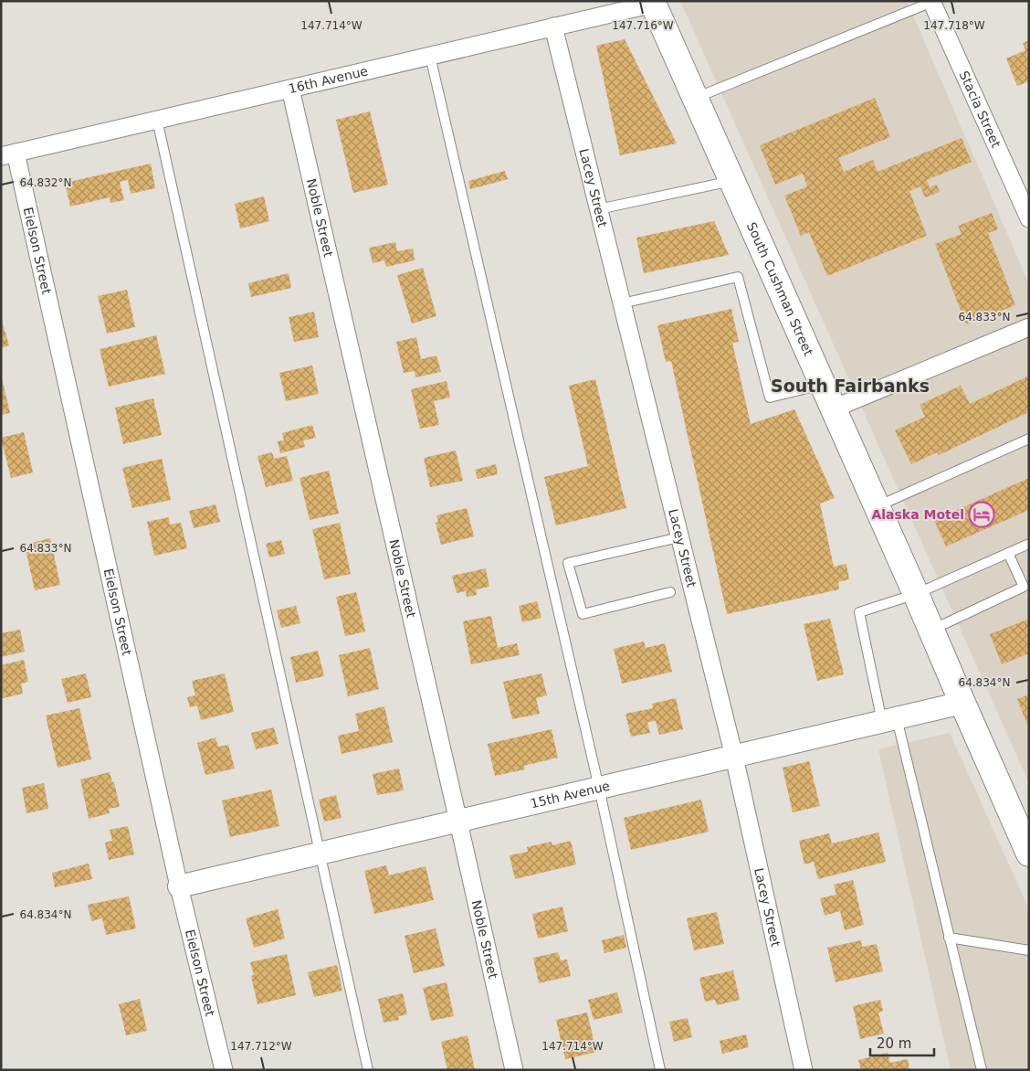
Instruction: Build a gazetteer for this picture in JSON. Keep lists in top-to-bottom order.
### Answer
{
  "streets": {
    "main road": ["South Cushman Street"],
    "street": [
      "16th Avenue",
      "Stacia Street",
      "Lacey Street",
      "Noble Street",
      "Eielson Street",
      "15th Avenue"
    ]
  },
  "crossings": [
    ["16th Avenue", "Lacey Street"],
    ["16th Avenue", "Noble Street"],
    ["16th Avenue", "Eielson Street"],
    ["16th Avenue", "South Cushman Street"],
    ["Lacey Street", "15th Avenue"],
    ["Noble Street", "15th Avenue"],
    ["Eielson Street", "15th Avenue"],
    ["South Cushman Street", "15th Avenue"]
  ],
  "districts": ["South Fairbanks"],
  "places": {
    "hotel": ["Alaska Motel"]
  },
  "scale_bar": "20 m",
  "coordinates": [
    "147.714°W",
    "147.716°W",
    "147.718°W",
    "64.832°N",
    "64.833°N",
    "64.834°N",
    "147.712°W"
  ]
}
